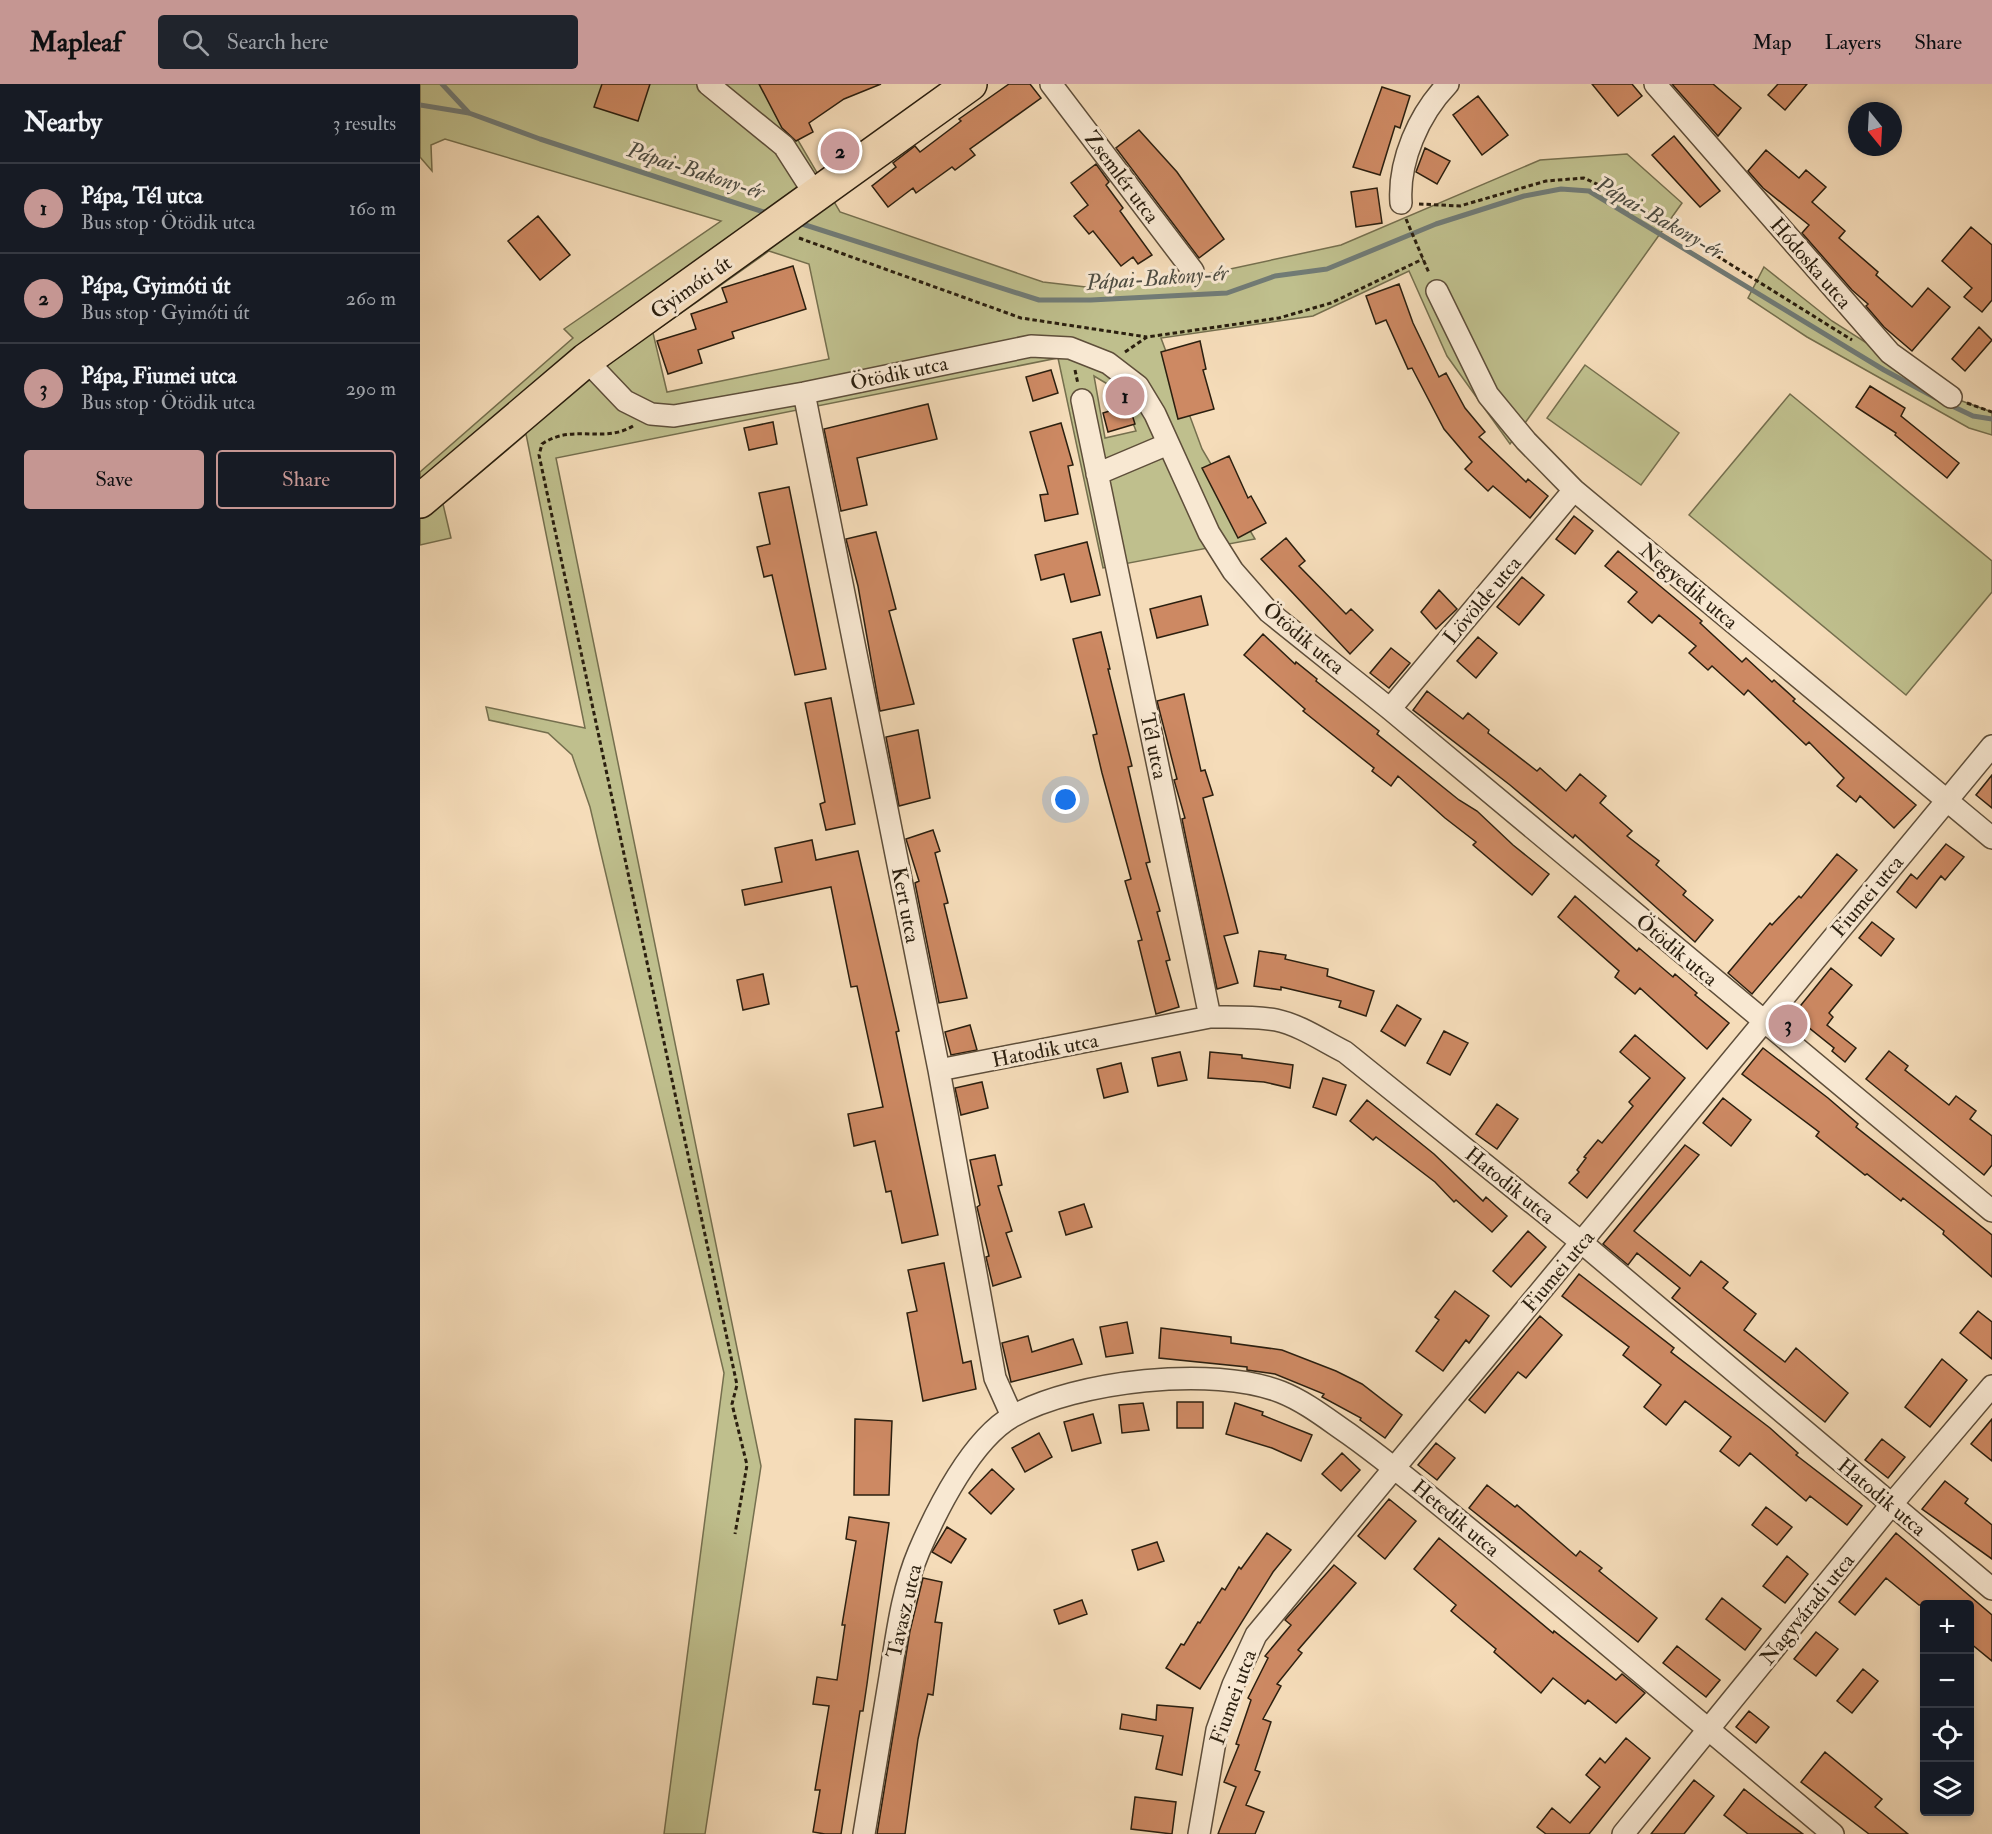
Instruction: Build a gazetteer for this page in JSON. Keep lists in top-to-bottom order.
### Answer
{
  "streets": {
    "main road": ["Gyimóti út"],
    "street": [
      "Zsemlér utca",
      "Hódoska utca",
      "Ötödik utca",
      "Negyedik utca",
      "Lövölde utca",
      "Tél utca",
      "Fiumei utca",
      "Kert utca",
      "Hatodik utca",
      "Hetedik utca",
      "Nagyváradi utca",
      "Tavasz utca"
    ]
  },
  "crossings": [
    ["Gyimóti út", "Ötödik utca"],
    ["Ötödik utca", "Lövölde utca"],
    ["Ötödik utca", "Fiumei utca"],
    ["Ötödik utca", "Kert utca"],
    ["Negyedik utca", "Lövölde utca"],
    ["Negyedik utca", "Fiumei utca"],
    ["Tél utca", "Hatodik utca"],
    ["Fiumei utca", "Hatodik utca"],
    ["Fiumei utca", "Hetedik utca"],
    ["Kert utca", "Hatodik utca"],
    ["Kert utca", "Hetedik utca"],
    ["Kert utca", "Tavasz utca"],
    ["Hatodik utca", "Nagyváradi utca"],
    ["Hetedik utca", "Nagyváradi utca"],
    ["Hetedik utca", "Tavasz utca"]
  ],
  "water": ["Pápai-Bakony-ér"],
  "north": "bottom",
  "page": {
    "header": "Mapleaf",
    "search": "Search here",
    "nav": ["Map", "Layers", "Share"],
    "heading": ["Nearby", "3 results"],
    "pins": ["2", "1", "3"],
    "list": [
      {
        "mark": "1",
        "name": "Pápa, Tél utca",
        "note": "Bus stop · Ötödik utca",
        "value": "160 m"
      },
      {
        "mark": "2",
        "name": "Pápa, Gyimóti út",
        "note": "Bus stop · Gyimóti út",
        "value": "260 m"
      },
      {
        "mark": "3",
        "name": "Pápa, Fiumei utca",
        "note": "Bus stop · Ötödik utca",
        "value": "290 m"
      }
    ],
    "buttons": ["Save", "Share"],
    "map_buttons": ["+", "−"]
  }
}
